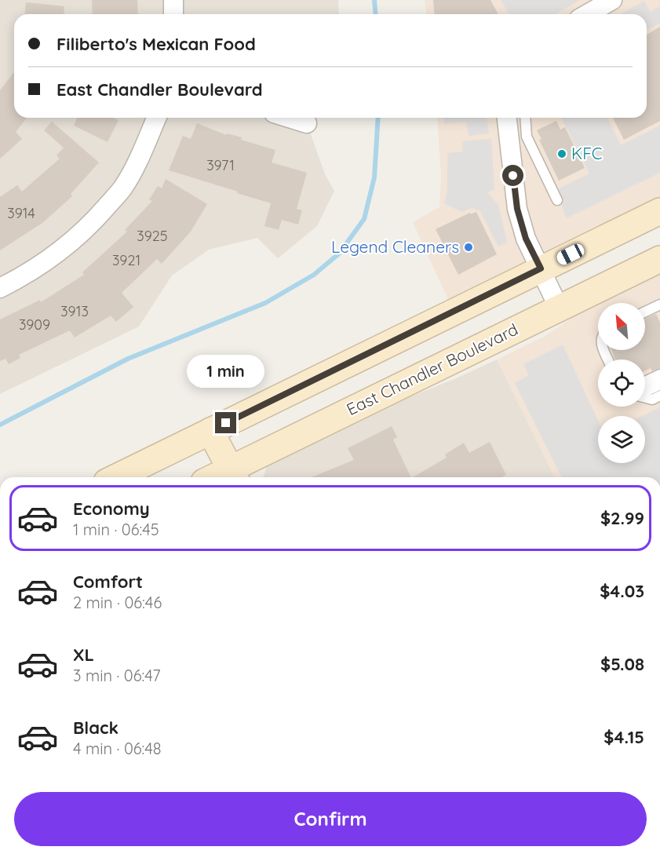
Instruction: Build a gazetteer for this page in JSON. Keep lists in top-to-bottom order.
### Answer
{
  "streets": {
    "main road": ["East Chandler Boulevard"]
  },
  "places": ["KFC", "Legend Cleaners"],
  "house_numbers": [
    "3971",
    "3914",
    "3925",
    "3921",
    "3913",
    "3909"
  ],
  "north": "top left",
  "page": {
    "banner": ["Filiberto's Mexican Food", "East Chandler Boulevard"],
    "bubble": "1 min",
    "list": [
      {
        "name": "Economy",
        "note": "1 min · 06:45",
        "value": "$2.99"
      },
      {
        "name": "Comfort",
        "note": "2 min · 06:46",
        "value": "$4.03"
      },
      {
        "name": "XL",
        "note": "3 min · 06:47",
        "value": "$5.08"
      },
      {
        "name": "Black",
        "note": "4 min · 06:48",
        "value": "$4.15"
      }
    ],
    "buttons": "Confirm"
  }
}
